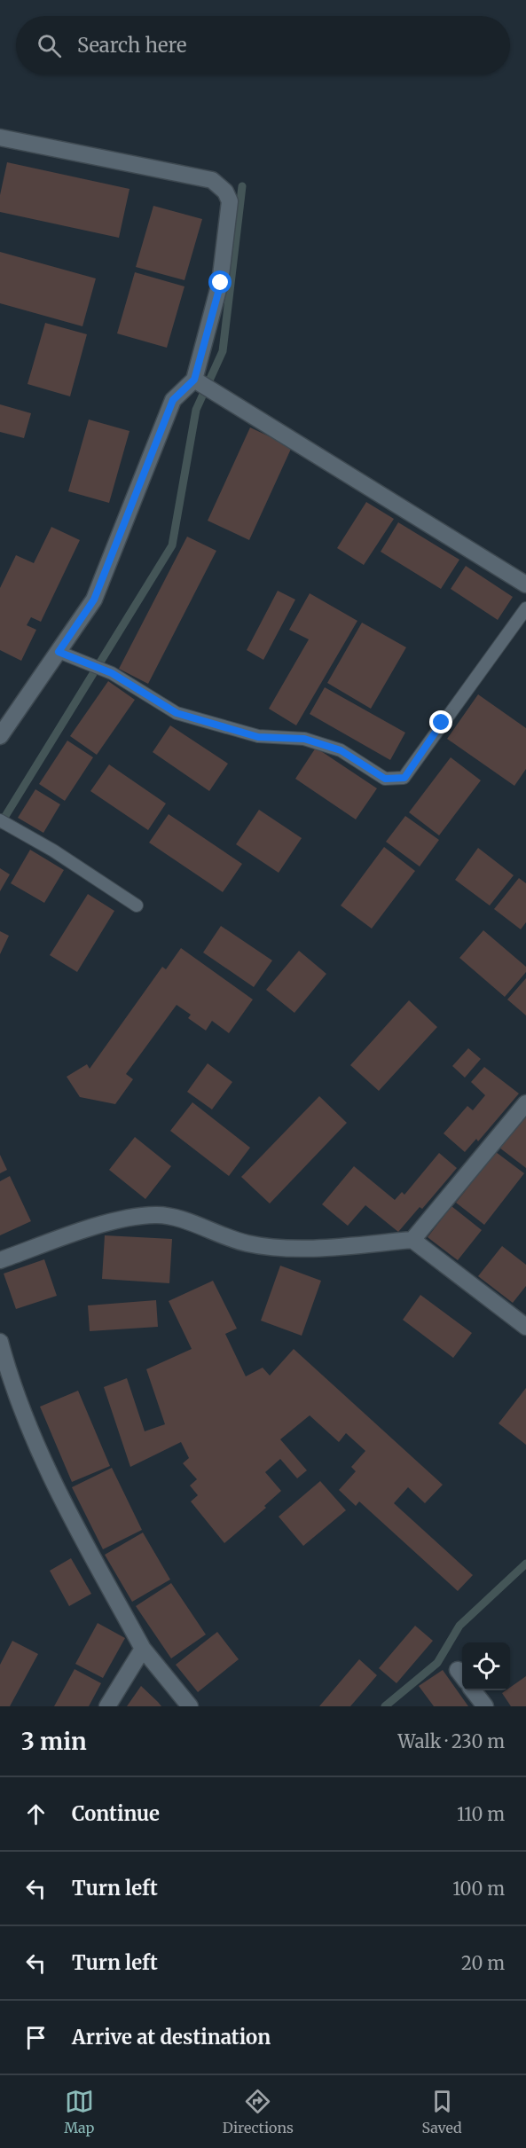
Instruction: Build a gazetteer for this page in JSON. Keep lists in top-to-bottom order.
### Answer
{
  "page": {
    "search": "Search here",
    "heading": ["3 min", "Walk · 230 m"],
    "list": [
      ["Continue", "110 m"],
      ["Turn left", "100 m"],
      ["Turn left", "20 m"],
      "Arrive at destination"
    ],
    "nav": ["Map", "Directions", "Saved"]
  }
}
